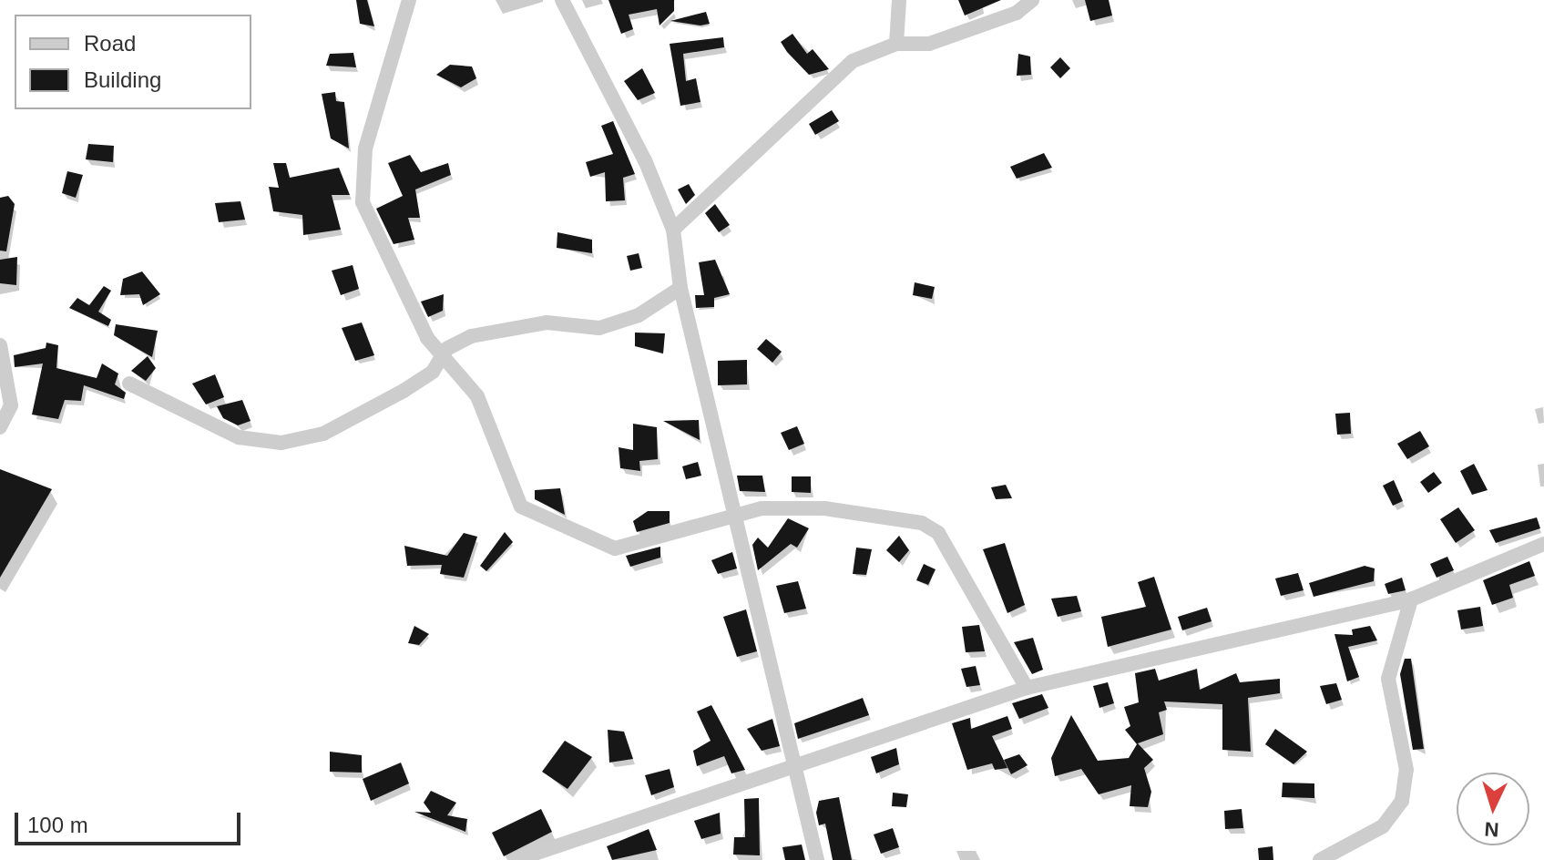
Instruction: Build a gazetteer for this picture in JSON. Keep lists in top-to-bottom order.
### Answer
{
  "legend": ["Road", "Building"],
  "scale_bar": "100 m",
  "north": "bottom"
}
